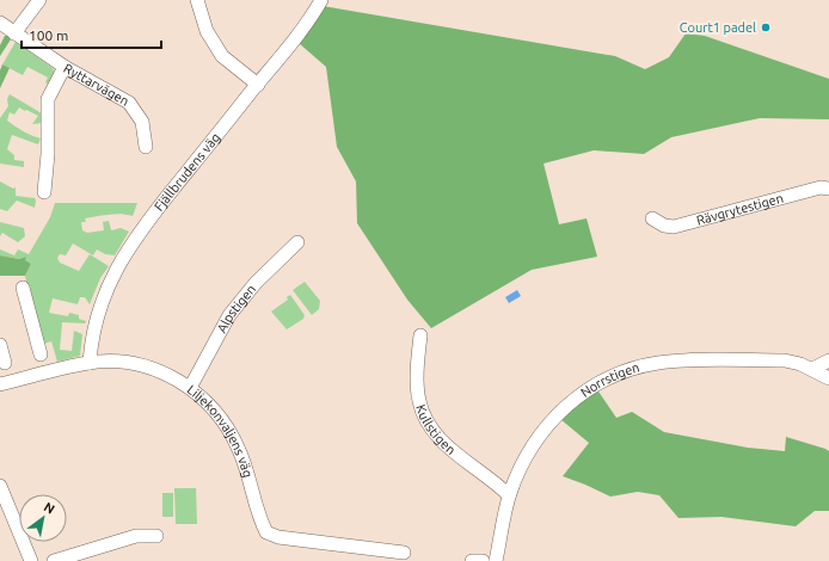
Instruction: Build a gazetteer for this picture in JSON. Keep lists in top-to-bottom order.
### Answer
{
  "streets": {
    "street": [
      "Ryttarvägen",
      "Fjällbrudens väg",
      "Rävgrytestigen",
      "Alpstigen",
      "Norrstigen",
      "Kullstigen",
      "Liljekonvaljens väg"
    ]
  },
  "crossings": [
    ["Fjällbrudens väg", "Liljekonvaljens väg"],
    ["Alpstigen", "Liljekonvaljens väg"],
    ["Norrstigen", "Kullstigen"]
  ],
  "places": ["Court1 padel"],
  "scale_bar": "100 m",
  "north": "top right"
}
